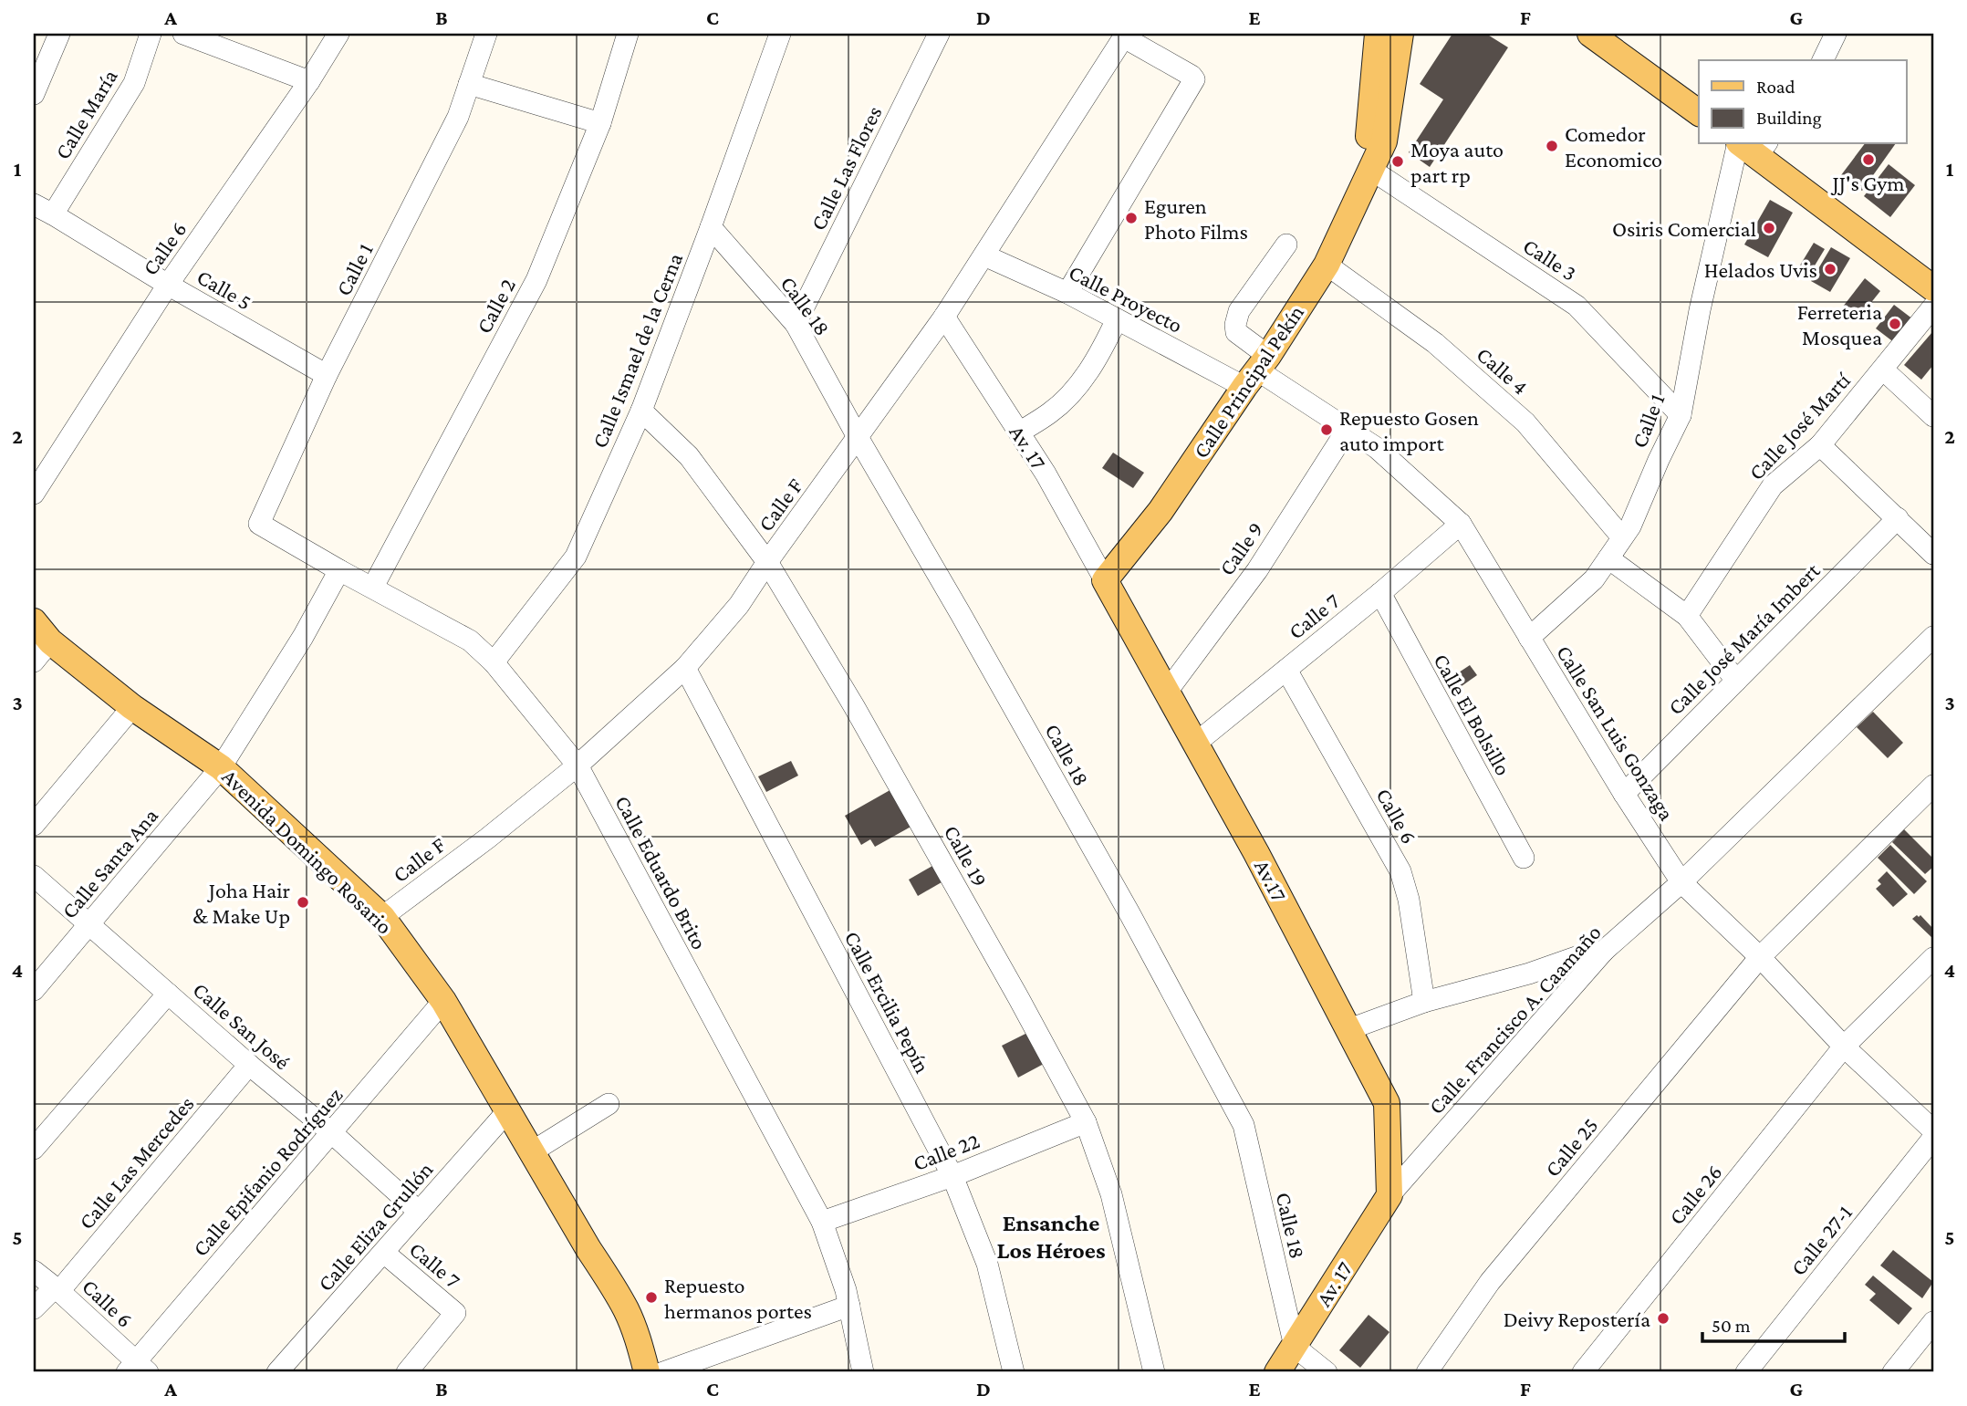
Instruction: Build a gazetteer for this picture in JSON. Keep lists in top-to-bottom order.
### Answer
{
  "streets": {
    "main road": [
      "Calle Principal Pekín",
      "Av. 17",
      "Avenida Domingo Rosario",
      "Av.17"
    ],
    "street": [
      "Calle María",
      "Calle Las Flores",
      "Calle 6",
      "Calle 3",
      "Calle 1",
      "Calle 5",
      "Calle Proyecto",
      "Calle 2",
      "Calle 18",
      "Calle Ismael de la Cerna",
      "Calle 4",
      "Calle José Martí",
      "Calle F",
      "Calle 9",
      "Calle 7",
      "Calle José María Imbert",
      "Calle El Bolsillo",
      "Calle San Luis Gonzaga",
      "Calle 19",
      "Calle Santa Ana",
      "Calle Eduardo Brito",
      "Calle Ercilia Pepín",
      "Calle. Francisco A. Caamaño",
      "Calle San José",
      "Calle 25",
      "Calle 22",
      "Calle Las Mercedes",
      "Calle Epifanio Rodríguez",
      "Calle 26",
      "Calle Eliza Grullón",
      "Calle 27-1"
    ]
  },
  "crossings": [
    ["Calle María", "Calle 5"],
    ["Calle Las Flores", "Calle 18"],
    ["Calle 6", "Calle 5"],
    ["Calle 6", "Calle 7"],
    ["Calle 6", "Calle Las Mercedes"],
    ["Calle 6", "Calle Epifanio Rodríguez"],
    ["Calle 3", "Calle 1"],
    ["Calle 3", "Calle Principal Pekín"],
    ["Calle 1", "Calle 5"],
    ["Calle 1", "Calle 4"],
    ["Calle 1", "Calle San Luis Gonzaga"],
    ["Calle 1", "Calle Eduardo Brito"],
    ["Calle Proyecto", "Calle Principal Pekín"],
    ["Calle Proyecto", "Calle F"],
    ["Calle Proyecto", "Calle San Luis Gonzaga"],
    ["Calle 2", "Calle Eduardo Brito"],
    ["Calle 18", "Calle Ismael de la Cerna"],
    ["Calle 18", "Av. 17"],
    ["Calle 18", "Calle F"],
    ["Calle Ismael de la Cerna", "Calle 19"],
    ["Calle Ismael de la Cerna", "Calle Eduardo Brito"],
    ["Calle 4", "Calle Principal Pekín"],
    ["Calle Principal Pekín", "Av. 17"],
    ["Calle Principal Pekín", "Calle San Luis Gonzaga"],
    ["Calle Principal Pekín", "Av.17"],
    ["Av. 17", "Calle F"],
    ["Av. 17", "Av.17"],
    ["Av. 17", "Calle. Francisco A. Caamaño"],
    ["Calle F", "Avenida Domingo Rosario"],
    ["Calle F", "Calle 19"],
    ["Calle F", "Calle Eduardo Brito"],
    ["Calle F", "Calle Ercilia Pepín"],
    ["Calle 9", "Calle San Luis Gonzaga"],
    ["Calle 9", "Av.17"],
    ["Calle 7", "Calle El Bolsillo"],
    ["Calle 7", "Calle San Luis Gonzaga"],
    ["Calle 7", "Av.17"],
    ["Calle 7", "Calle Eliza Grullón"],
    ["Calle José María Imbert", "Calle San Luis Gonzaga"],
    ["Calle San Luis Gonzaga", "Calle. Francisco A. Caamaño"],
    ["Calle San Luis Gonzaga", "Calle 25"],
    ["Calle San Luis Gonzaga", "Calle 26"],
    ["Avenida Domingo Rosario", "Calle Santa Ana"],
    ["Avenida Domingo Rosario", "Calle Epifanio Rodríguez"],
    ["Avenida Domingo Rosario", "Calle Eliza Grullón"],
    ["Calle 19", "Calle 22"],
    ["Calle Santa Ana", "Calle Eduardo Brito"],
    ["Calle Santa Ana", "Calle San José"],
    ["Calle Eduardo Brito", "Calle 22"],
    ["Av.17", "Calle. Francisco A. Caamaño"],
    ["Calle Ercilia Pepín", "Calle 22"],
    ["Calle San José", "Calle Las Mercedes"],
    ["Calle San José", "Calle Epifanio Rodríguez"],
    ["Calle San José", "Calle Eliza Grullón"]
  ],
  "districts": ["Ensanche Los Héroes"],
  "places": [
    "Comedor Economico",
    "JJ's Gym",
    "Moya auto part rp",
    "Eguren Photo Films",
    "Osiris Comercial",
    "Helados Uvis",
    "Ferreteria Mosquea",
    "Repuesto Gosen auto import",
    "Joha Hair & Make Up",
    "Repuesto hermanos portes",
    "Deivy Repostería"
  ],
  "legend": ["Road", "Building"],
  "scale_bar": "50 m",
  "grid": {
    "columns": [
      "A",
      "B",
      "C",
      "D",
      "E",
      "F",
      "G"
    ],
    "rows": [
      "1",
      "2",
      "3",
      "4",
      "5"
    ]
  }
}
